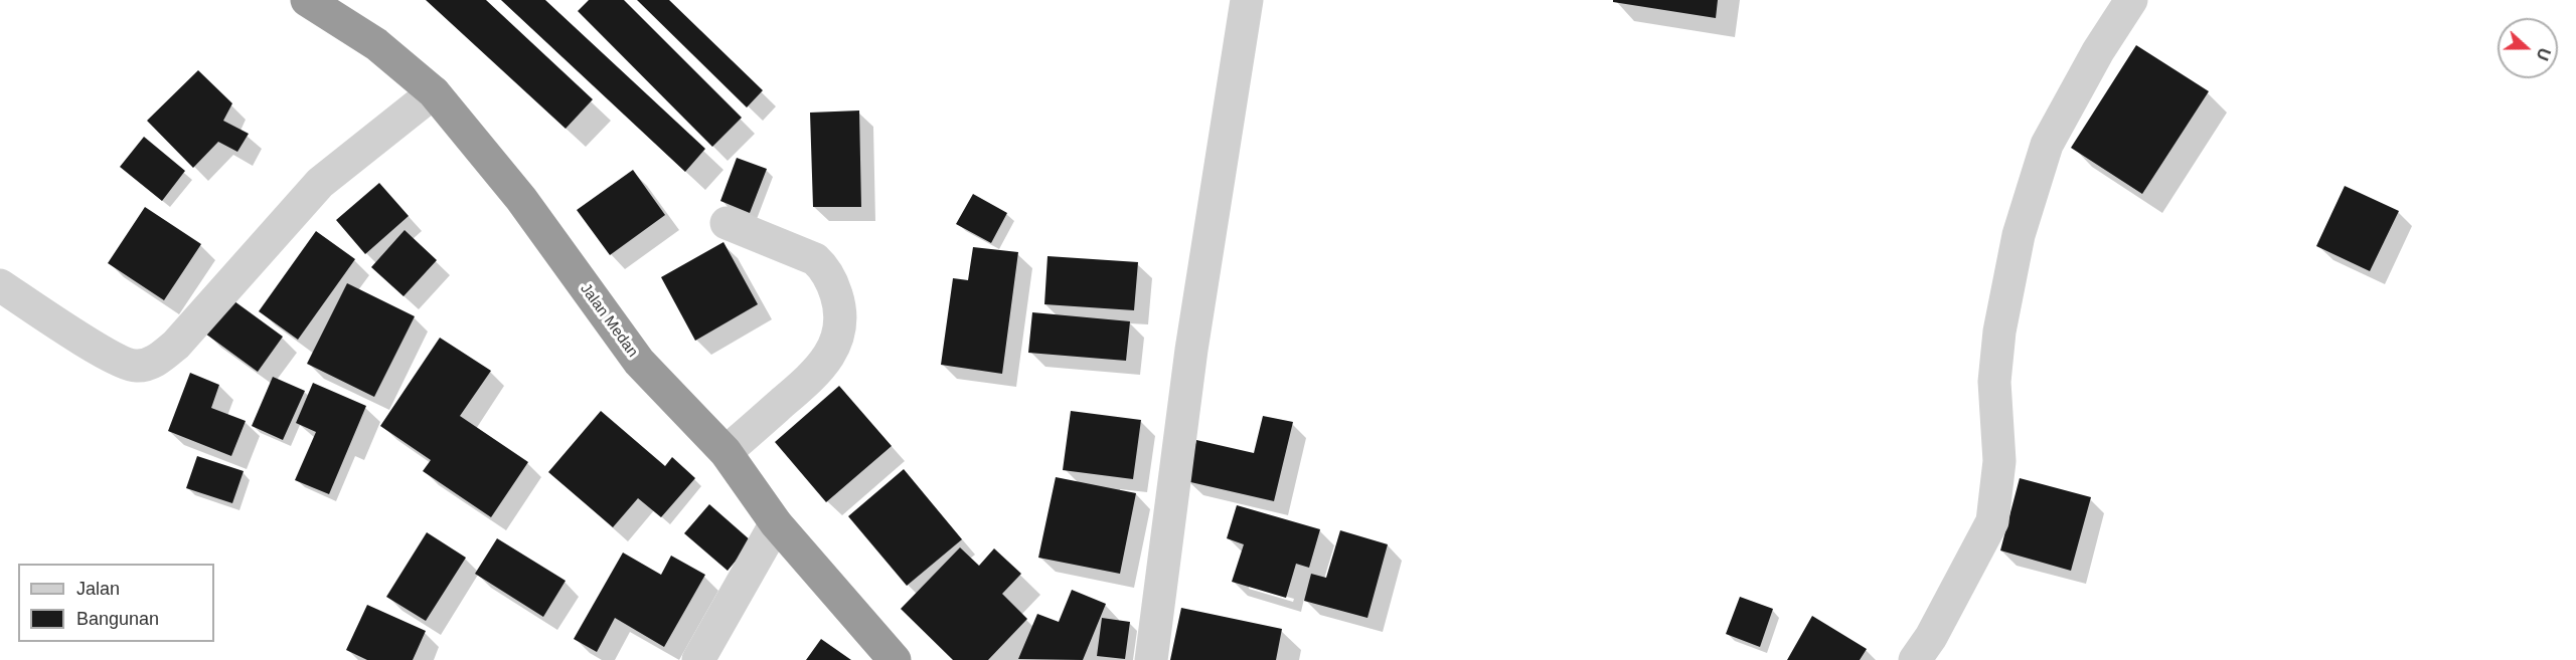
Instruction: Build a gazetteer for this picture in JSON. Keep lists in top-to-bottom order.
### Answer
{
  "streets": {
    "highway": ["Jalan Medan"]
  },
  "legend": ["Jalan", "Bangunan"],
  "north": "right"
}
